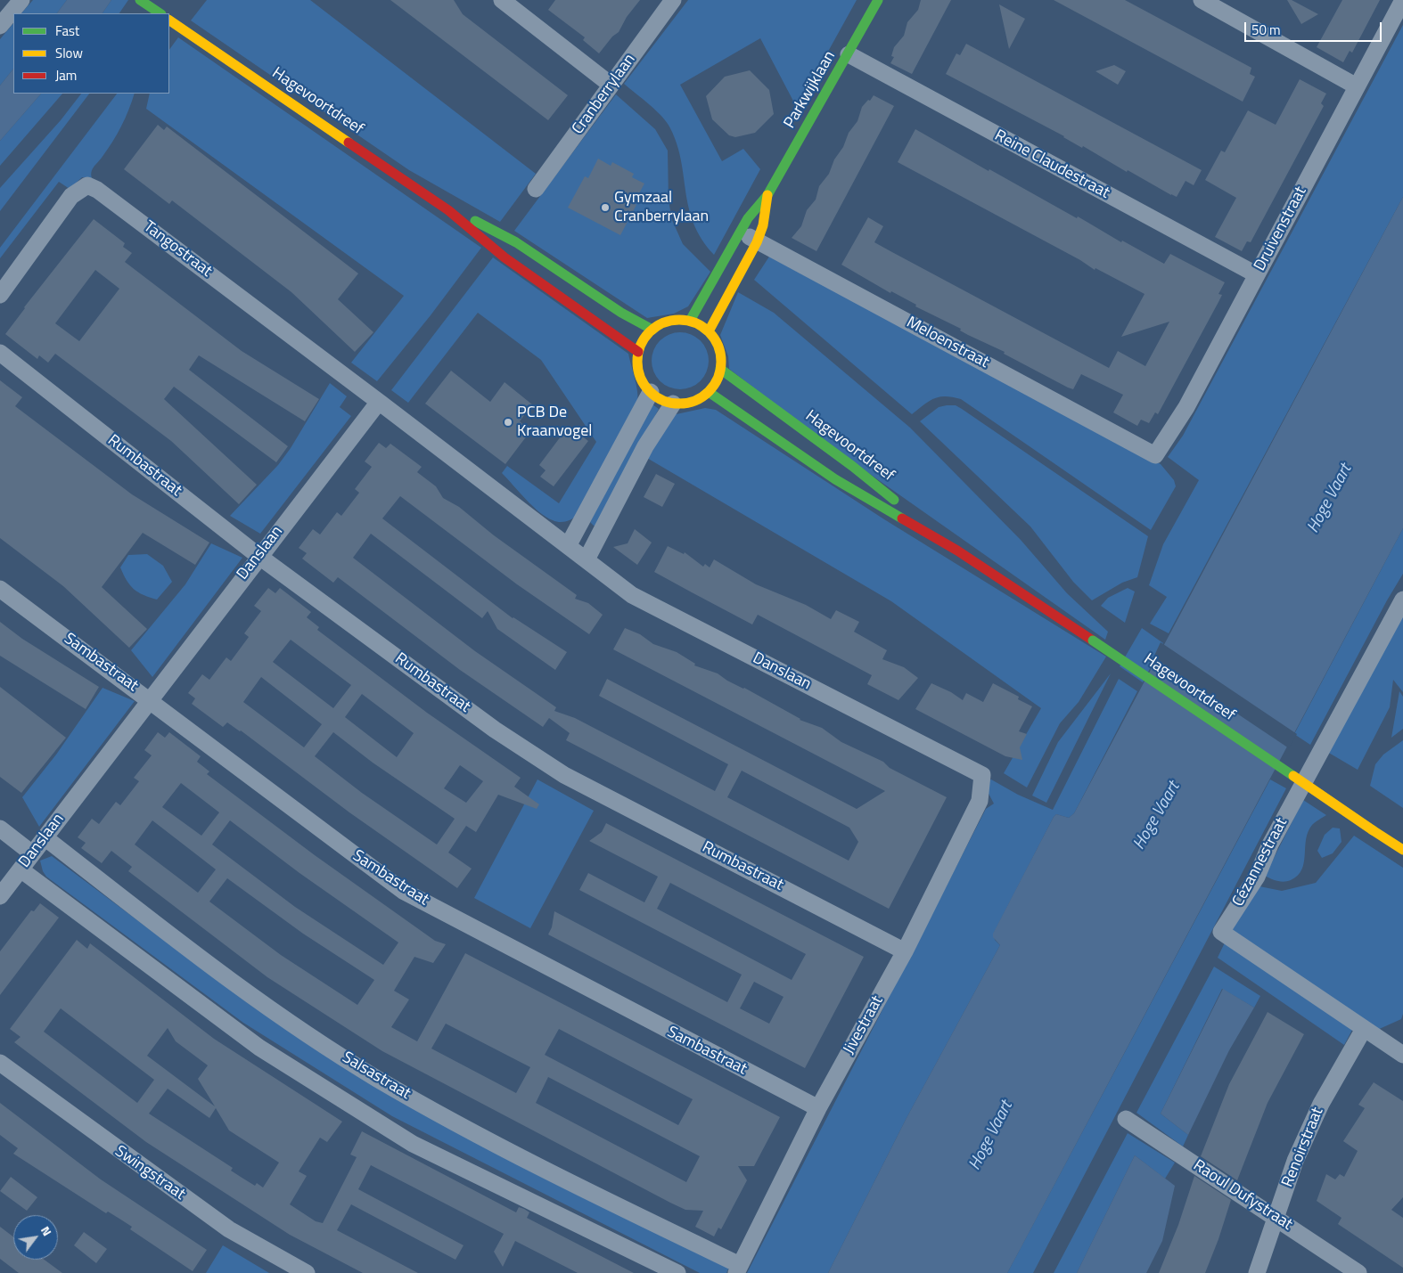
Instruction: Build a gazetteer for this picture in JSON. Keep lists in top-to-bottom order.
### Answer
{
  "streets": {
    "main road": ["Parkwijklaan", "Hagevoortdreef"],
    "street": [
      "Cranberrylaan",
      "Reine Claudestraat",
      "Druivenstraat",
      "Tangostraat",
      "Meloenstraat",
      "Rumbastraat",
      "Danslaan",
      "Sambastraat",
      "Cézannestraat",
      "Jivestraat",
      "Salsastraat",
      "Renoirstraat",
      "Swingstraat",
      "Raoul Dufystraat"
    ]
  },
  "crossings": [
    ["Parkwijklaan", "Hagevoortdreef"],
    ["Parkwijklaan", "Reine Claudestraat"],
    ["Parkwijklaan", "Meloenstraat"],
    ["Reine Claudestraat", "Druivenstraat"],
    ["Druivenstraat", "Meloenstraat"],
    ["Tangostraat", "Danslaan"],
    ["Rumbastraat", "Danslaan"],
    ["Rumbastraat", "Jivestraat"],
    ["Danslaan", "Sambastraat"],
    ["Danslaan", "Jivestraat"],
    ["Danslaan", "Salsastraat"],
    ["Sambastraat", "Jivestraat"],
    ["Cézannestraat", "Renoirstraat"],
    ["Jivestraat", "Salsastraat"],
    ["Renoirstraat", "Raoul Dufystraat"]
  ],
  "water": ["Hoge Vaart"],
  "places": ["Gymzaal Cranberrylaan", "PCB De Kraanvogel"],
  "legend": ["Fast", "Slow", "Jam"],
  "scale_bar": "50 m",
  "north": "top right"
}
